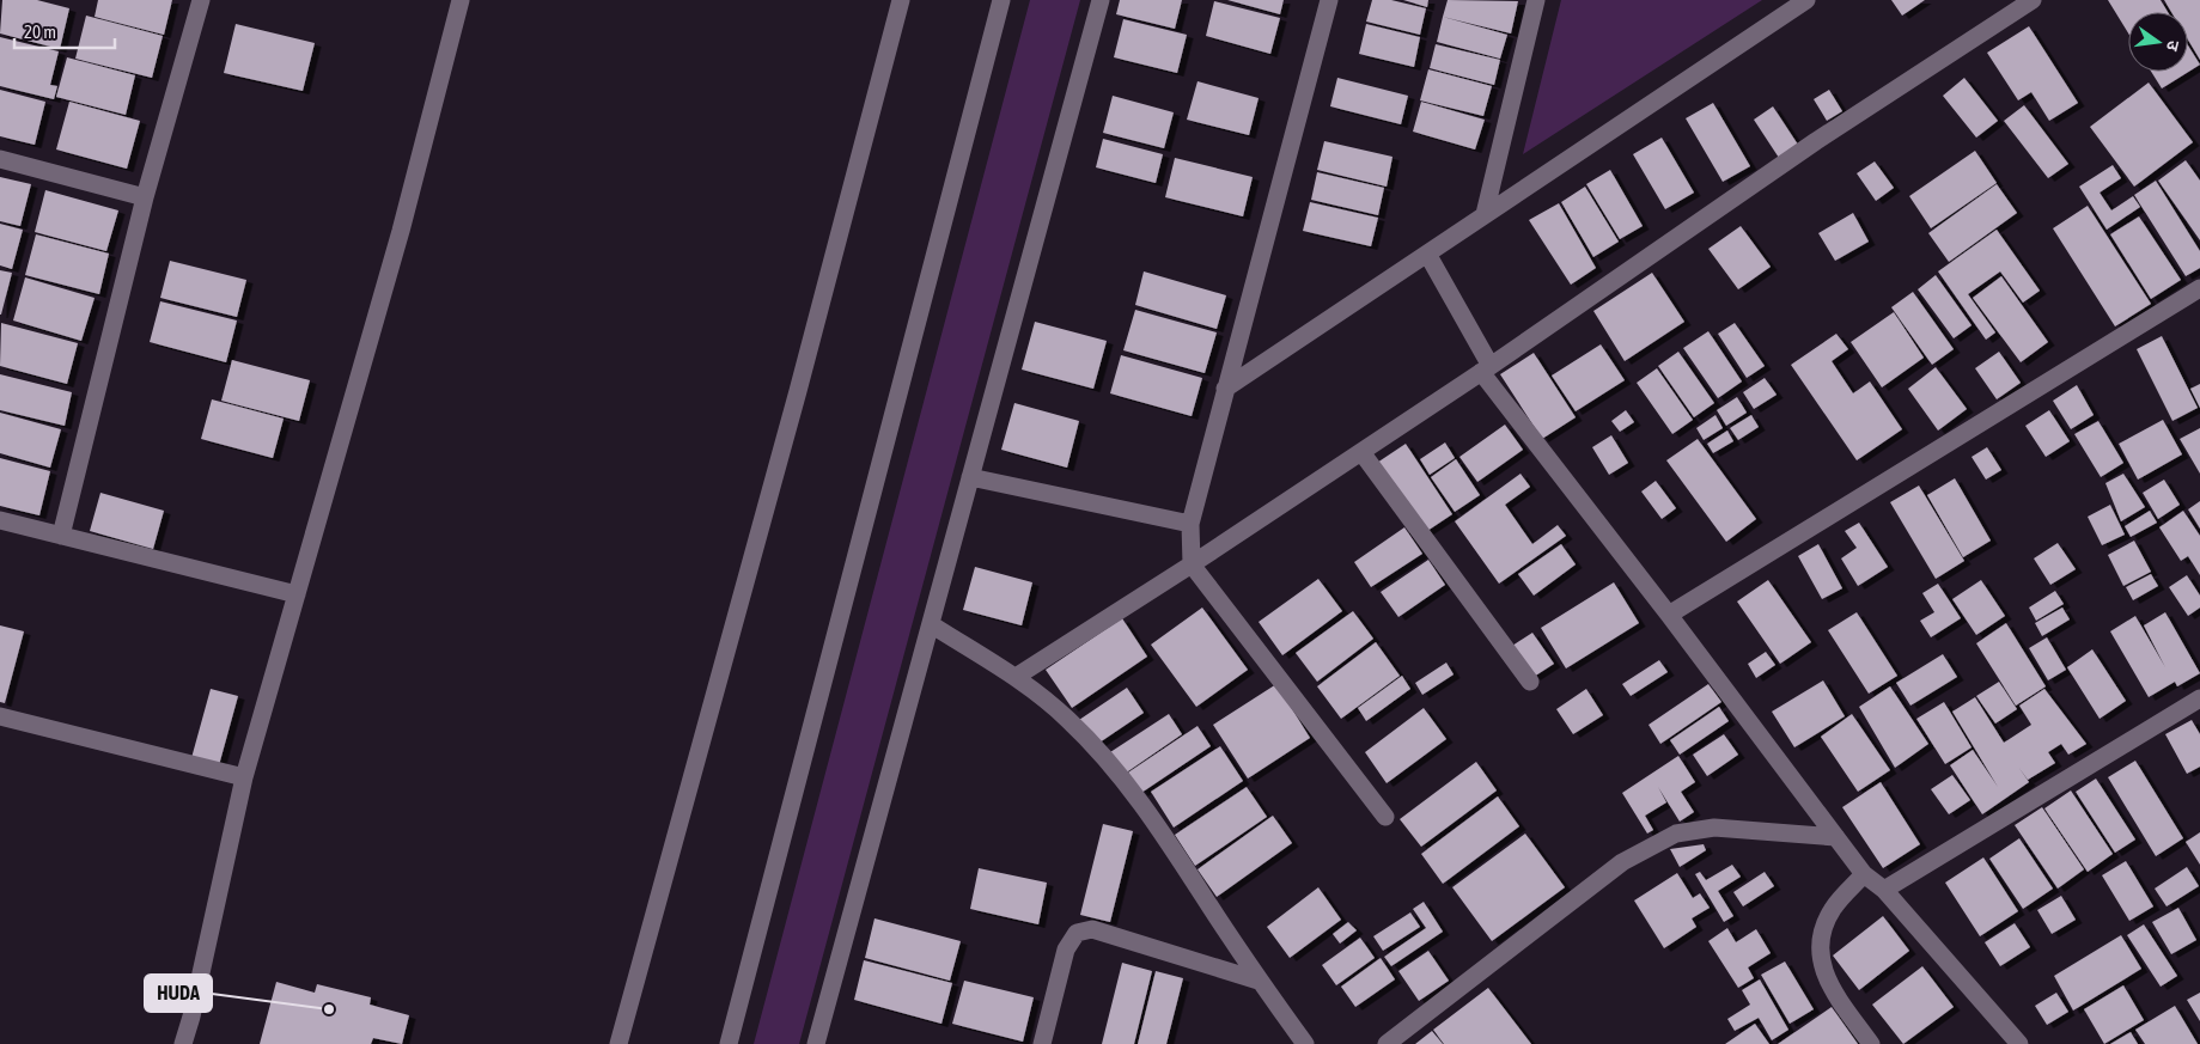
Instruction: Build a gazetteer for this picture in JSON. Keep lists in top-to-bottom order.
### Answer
{
  "places": ["HUDA"],
  "scale_bar": "20 m",
  "north": "right"
}
